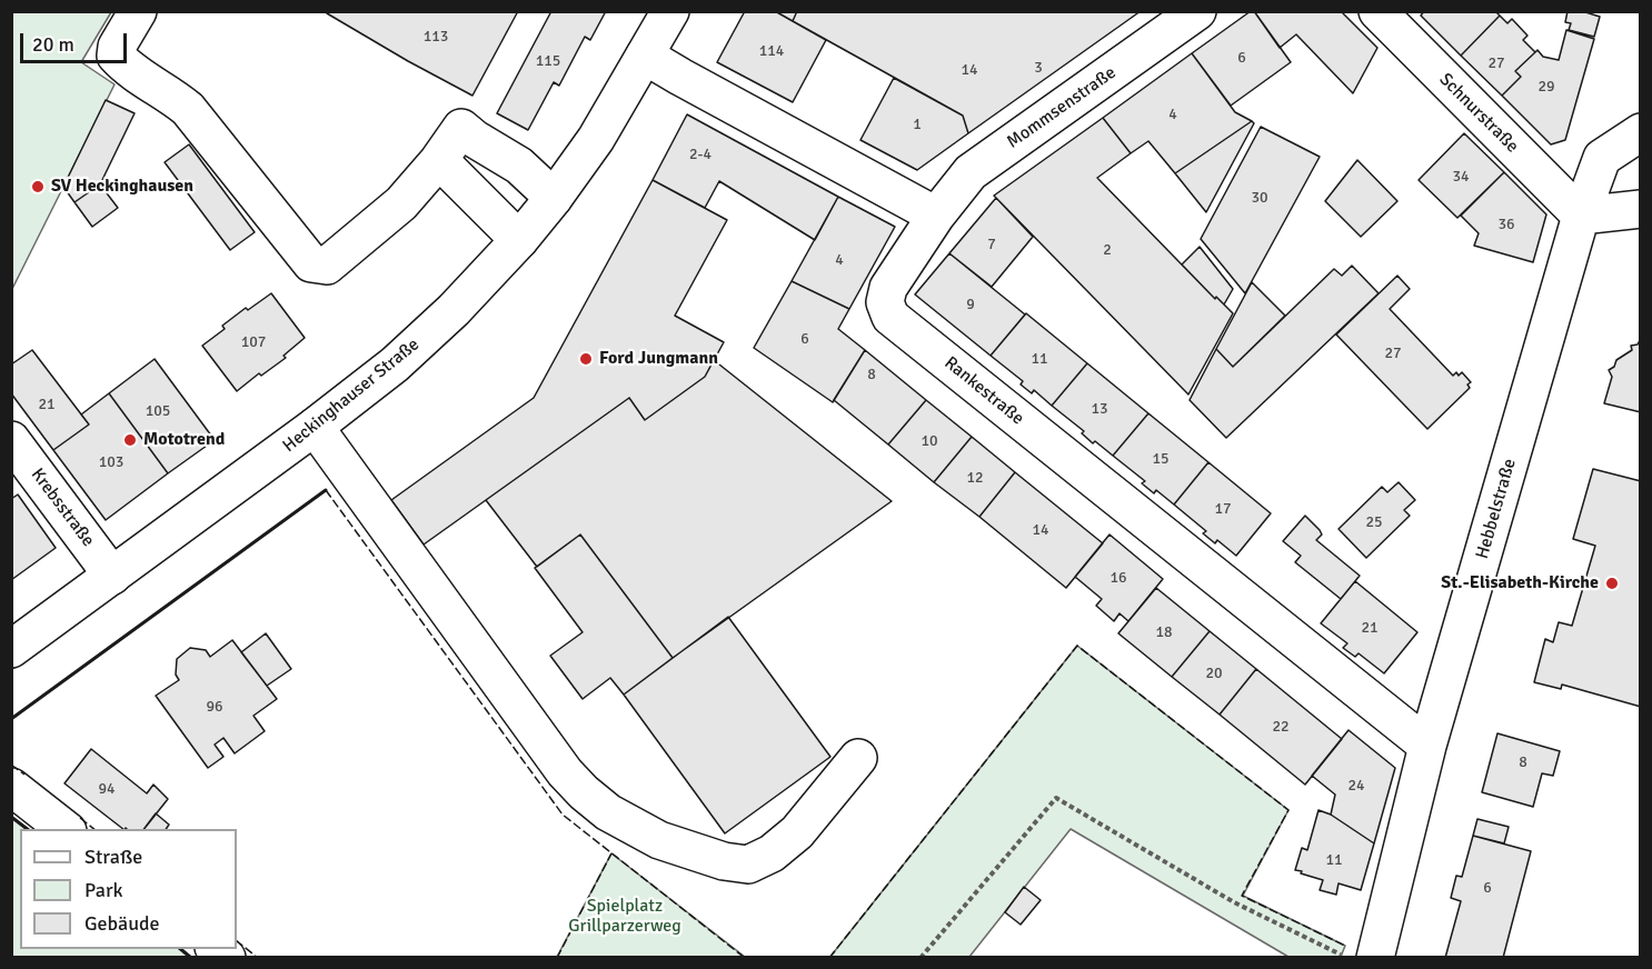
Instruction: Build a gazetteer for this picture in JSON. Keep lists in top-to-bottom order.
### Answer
{
  "streets": {
    "street": [
      "Mommsenstraße",
      "Schnurstraße",
      "Rankestraße",
      "Heckinghauser Straße",
      "Krebsstraße",
      "Hebbelstraße"
    ]
  },
  "crossings": [
    ["Mommsenstraße", "Rankestraße"],
    ["Schnurstraße", "Hebbelstraße"],
    ["Rankestraße", "Hebbelstraße"],
    ["Heckinghauser Straße", "Krebsstraße"]
  ],
  "parks": ["Spielplatz Grillparzerweg"],
  "places": [
    "SV Heckinghausen",
    "Ford Jungmann",
    "Mototrend",
    "St.-Elisabeth-Kirche"
  ],
  "house_numbers": [
    "113",
    "114",
    "6",
    "115",
    "27",
    "3",
    "14",
    "29",
    "4",
    "1",
    "2-4",
    "34",
    "30",
    "36",
    "7",
    "2",
    "4",
    "9",
    "6",
    "107",
    "27",
    "11",
    "8",
    "21",
    "13",
    "105",
    "10",
    "15",
    "103",
    "12",
    "17",
    "25",
    "14",
    "16",
    "21",
    "18",
    "20",
    "96",
    "22",
    "8",
    "24",
    "94",
    "11",
    "6"
  ],
  "legend": ["Straße", "Park", "Gebäude"],
  "scale_bar": "20 m"
}
